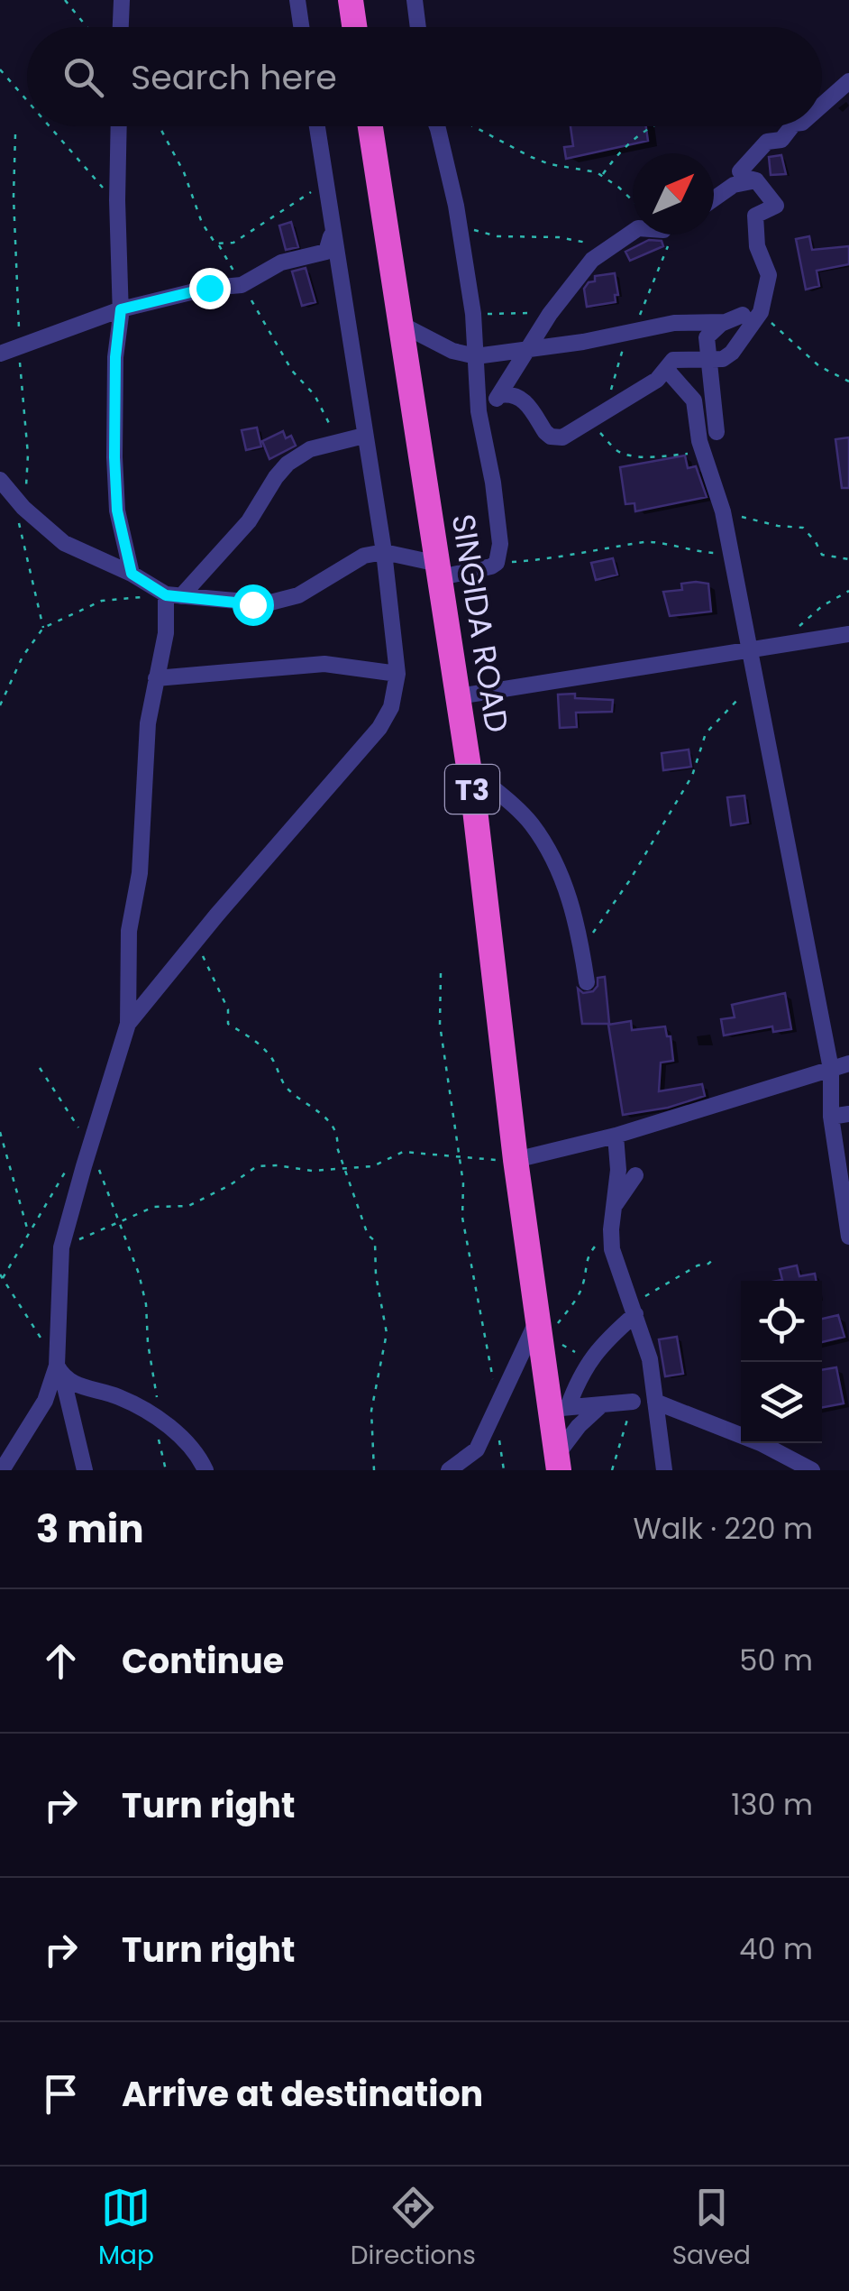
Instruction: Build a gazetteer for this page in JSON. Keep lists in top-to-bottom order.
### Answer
{
  "streets": {
    "highway": ["SINGIDA ROAD", "T3"]
  },
  "north": "top right",
  "page": {
    "search": "Search here",
    "heading": ["3 min", "Walk · 220 m"],
    "list": [
      ["Continue", "50 m"],
      ["Turn right", "130 m"],
      ["Turn right", "40 m"],
      "Arrive at destination"
    ],
    "nav": ["Map", "Directions", "Saved"]
  }
}
